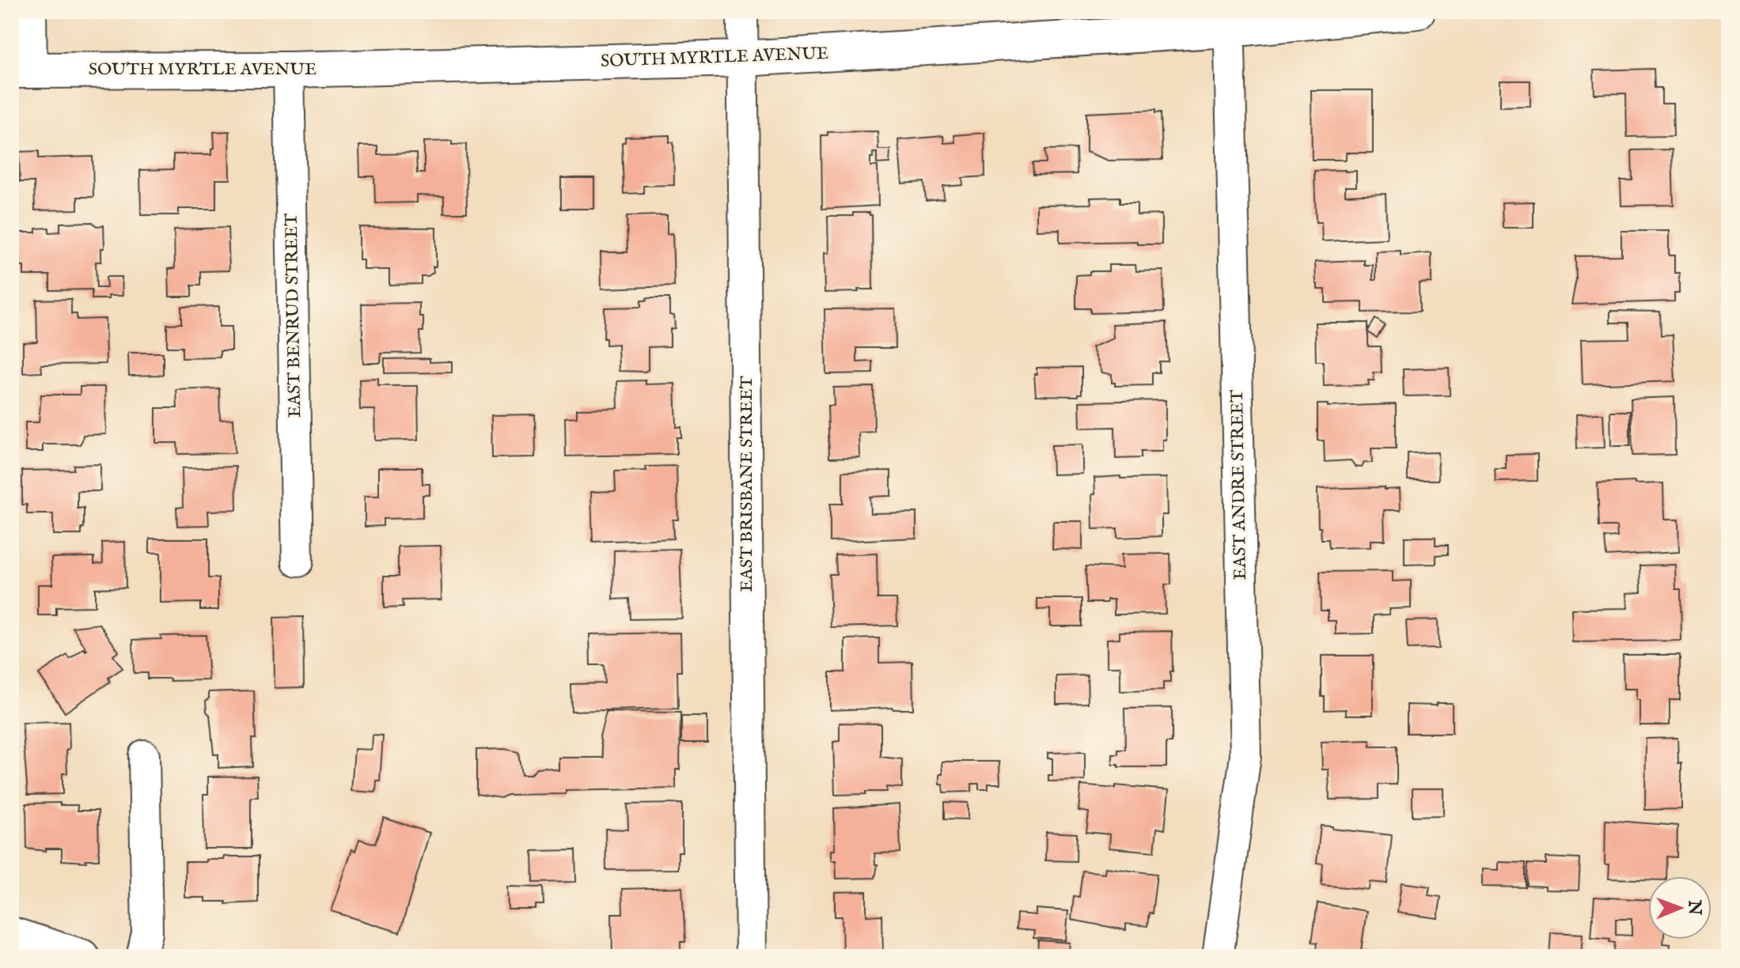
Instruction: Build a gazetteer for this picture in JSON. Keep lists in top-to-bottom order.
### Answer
{
  "streets": {
    "main road": ["SOUTH MYRTLE AVENUE"],
    "street": ["EAST BENRUD STREET", "EAST BRISBANE STREET", "EAST ANDRE STREET"]
  },
  "crossings": [
    ["SOUTH MYRTLE AVENUE", "EAST BENRUD STREET"],
    ["SOUTH MYRTLE AVENUE", "EAST BRISBANE STREET"],
    ["SOUTH MYRTLE AVENUE", "EAST ANDRE STREET"]
  ],
  "north": "right"
}
